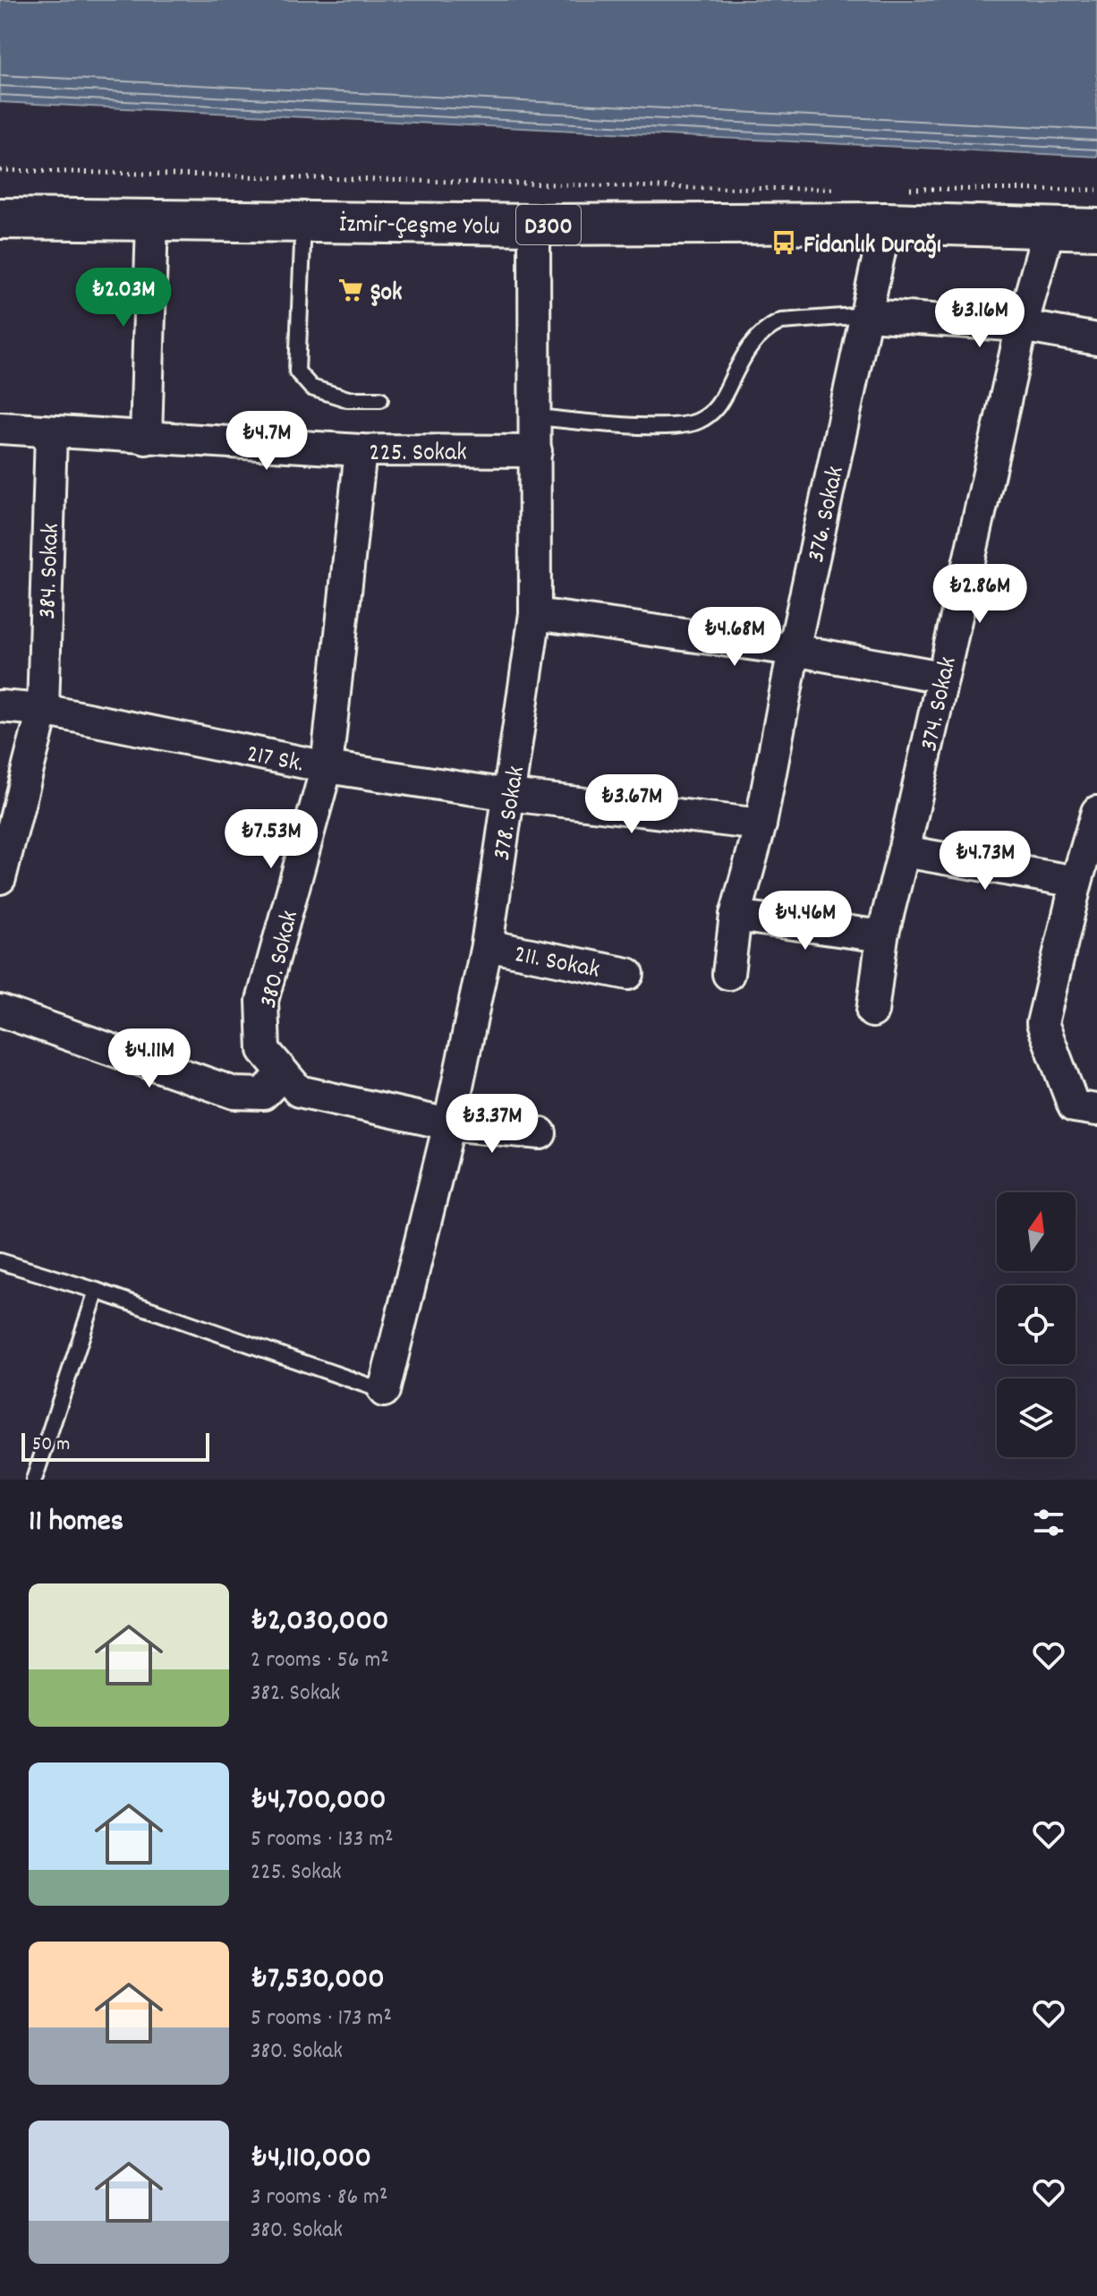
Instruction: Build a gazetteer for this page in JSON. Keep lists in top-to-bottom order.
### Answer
{
  "streets": {
    "highway": ["İzmir-Çeşme Yolu", "D300"],
    "street": [
      "225. Sokak",
      "376. Sokak",
      "384. Sokak",
      "374. Sokak",
      "217 Sk.",
      "378. Sokak",
      "380. Sokak",
      "211. Sokak"
    ]
  },
  "crossings": [
    ["İzmir-Çeşme Yolu", "376. Sokak"],
    ["İzmir-Çeşme Yolu", "374. Sokak"],
    ["İzmir-Çeşme Yolu", "378. Sokak"],
    ["225. Sokak", "384. Sokak"],
    ["225. Sokak", "378. Sokak"],
    ["225. Sokak", "380. Sokak"],
    ["376. Sokak", "217 Sk."],
    ["384. Sokak", "217 Sk."],
    ["217 Sk.", "378. Sokak"],
    ["217 Sk.", "380. Sokak"],
    ["378. Sokak", "380. Sokak"],
    ["378. Sokak", "211. Sokak"]
  ],
  "places": {
    "bus stop": ["Fidanlık Durağı"],
    "supermarket": ["Şok"]
  },
  "scale_bar": "50 m",
  "north": "top",
  "page": {
    "price": [
      "₺2.03M",
      "₺3.16M",
      "₺4.7M",
      "₺2.86M",
      "₺4.68M",
      "₺3.67M",
      "₺7.53M",
      "₺4.73M",
      "₺4.46M",
      "₺4.11M",
      "₺3.37M"
    ],
    "scale": "50 m",
    "heading": "11 homes",
    "list": [
      {
        "name": "₺2,030,000",
        "note": "2 rooms · 56 m² · 382. Sokak"
      },
      {
        "name": "₺4,700,000",
        "note": "5 rooms · 133 m² · 225. Sokak"
      },
      {
        "name": "₺7,530,000",
        "note": "5 rooms · 173 m² · 380. Sokak"
      },
      {
        "name": "₺4,110,000",
        "note": "3 rooms · 86 m² · 380. Sokak"
      }
    ]
  }
}
